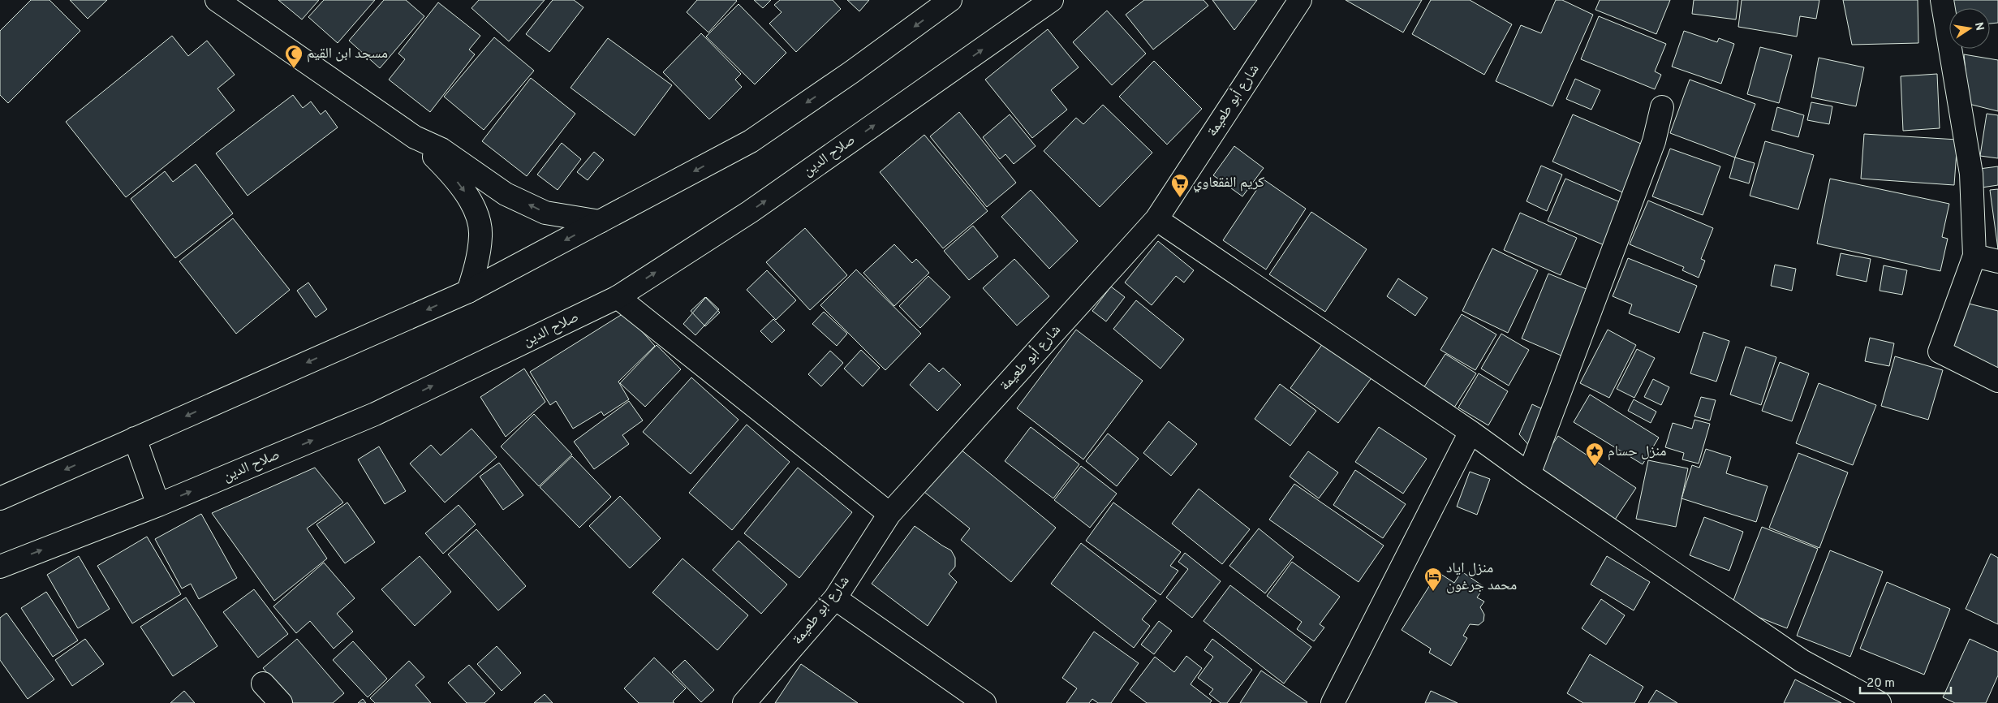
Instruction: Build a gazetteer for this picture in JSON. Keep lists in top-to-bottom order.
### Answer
{
  "streets": {
    "main road": ["شارع أبو طعيمة", "صلاح الدين"]
  },
  "places": {
    "mosque": ["مسجد ابن القيم"],
    "supermarket": ["كريم الفقعاوي"],
    "place": ["منزل حسام"],
    "hotel": ["منزل اياد محمد جرغون"]
  },
  "scale_bar": "20 m",
  "north": "right"
}
